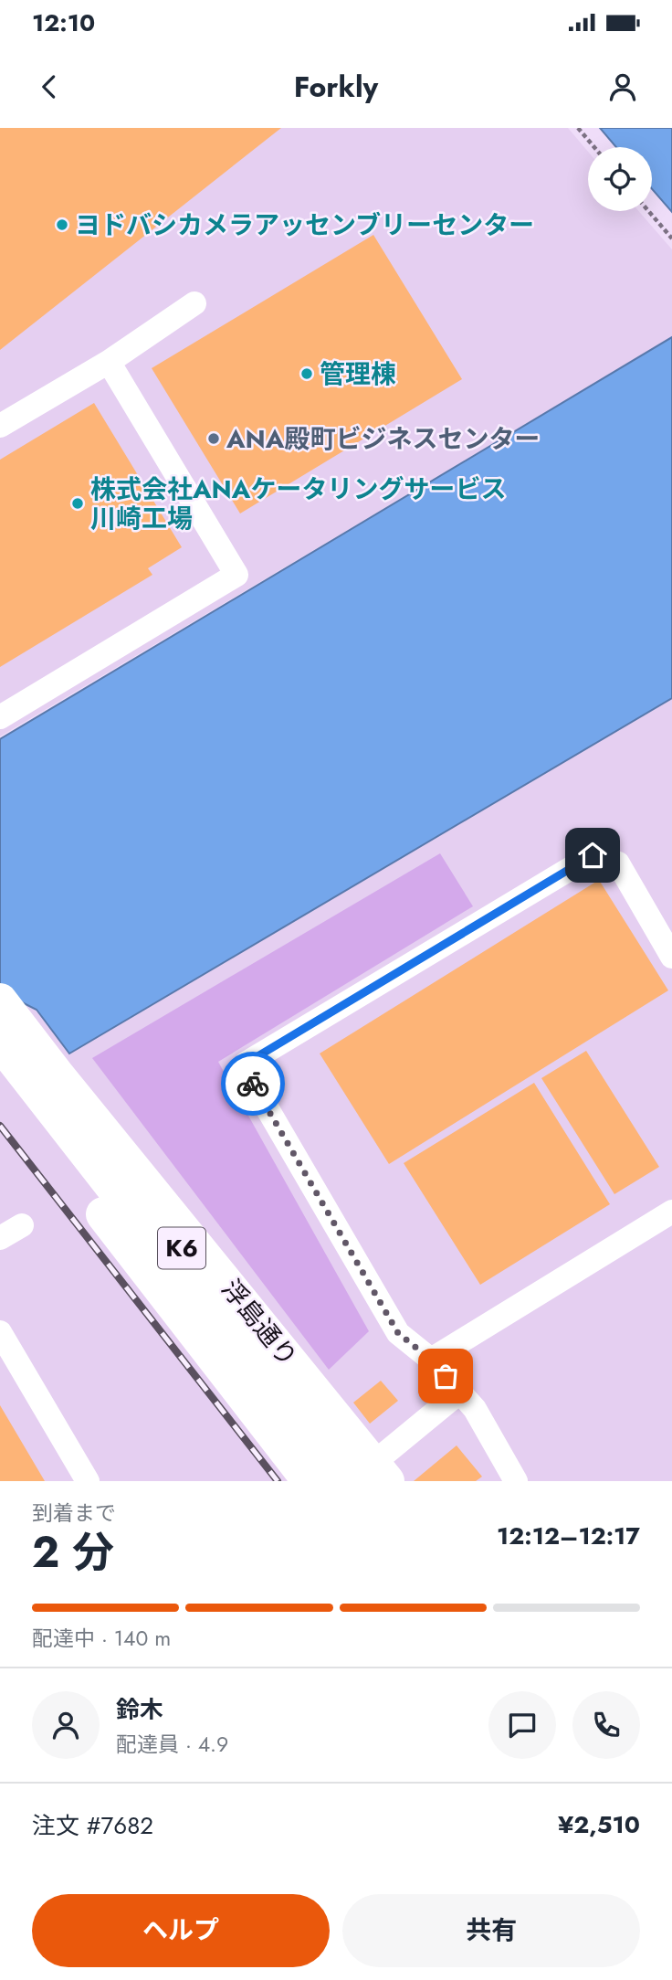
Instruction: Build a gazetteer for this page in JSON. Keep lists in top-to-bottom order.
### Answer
{
  "streets": {
    "highway": ["K6", "浮島通り"]
  },
  "crossings": [
    ["K6", "浮島通り"]
  ],
  "places": [
    "ヨドバシカメラアッセンブリーセンター",
    "管理棟",
    "ANA殿町ビジネスセンター",
    "株式会社ANAケータリングサービス 川崎工場"
  ],
  "page": {
    "status": "12:10",
    "header": "Forkly",
    "heading": ["2 分", "到着まで", "12:12–12:17"],
    "panel": [
      "鈴木",
      "配達員 · 4.9",
      "注文 #7682",
      "¥2,510"
    ],
    "bar": "配達中 · 140 m",
    "buttons": ["ヘルプ", "共有"]
  }
}
